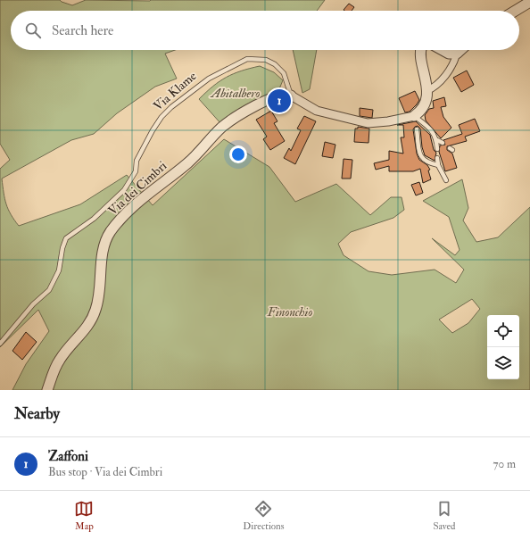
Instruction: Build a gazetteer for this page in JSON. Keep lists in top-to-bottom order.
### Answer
{
  "streets": {
    "street": ["Via dei Cimbri"],
    "lane": ["Via Klame"]
  },
  "crossings": [
    ["Via Klame", "Via dei Cimbri"]
  ],
  "parks": ["Abitalbero", "Finonchio"],
  "page": {
    "search": "Search here",
    "pins": "1",
    "heading": "Nearby",
    "list": [
      {
        "mark": "1",
        "name": "Zaffoni",
        "note": "Bus stop · Via dei Cimbri",
        "value": "70 m"
      }
    ],
    "nav": ["Map", "Directions", "Saved"]
  }
}
